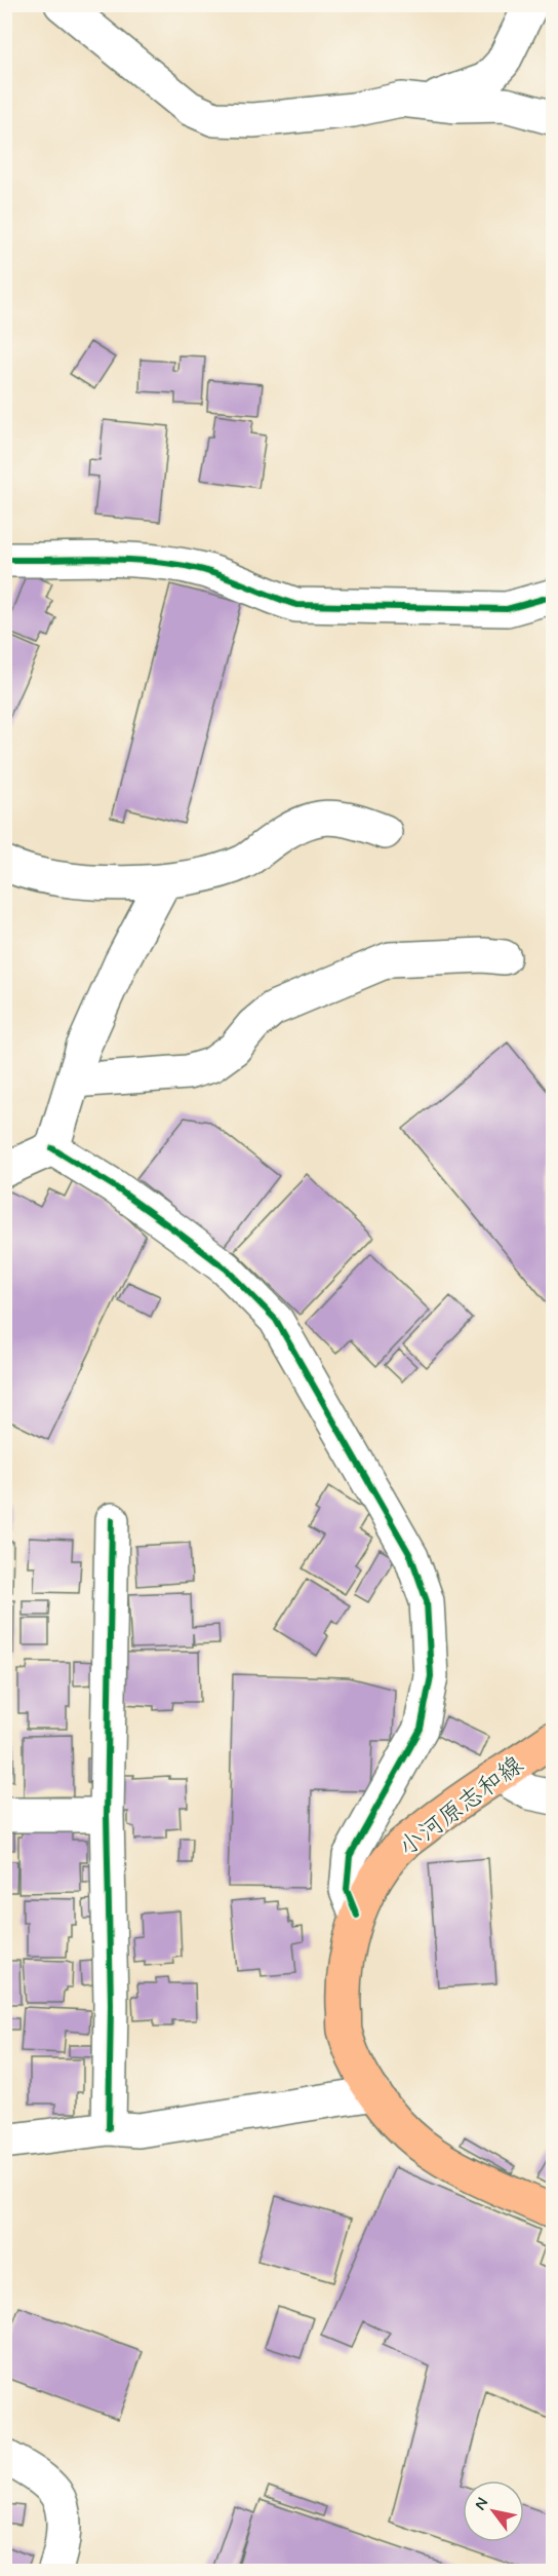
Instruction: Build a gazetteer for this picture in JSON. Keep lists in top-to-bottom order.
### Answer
{
  "streets": {
    "main road": ["小河原志和線"]
  },
  "north": "top left"
}
